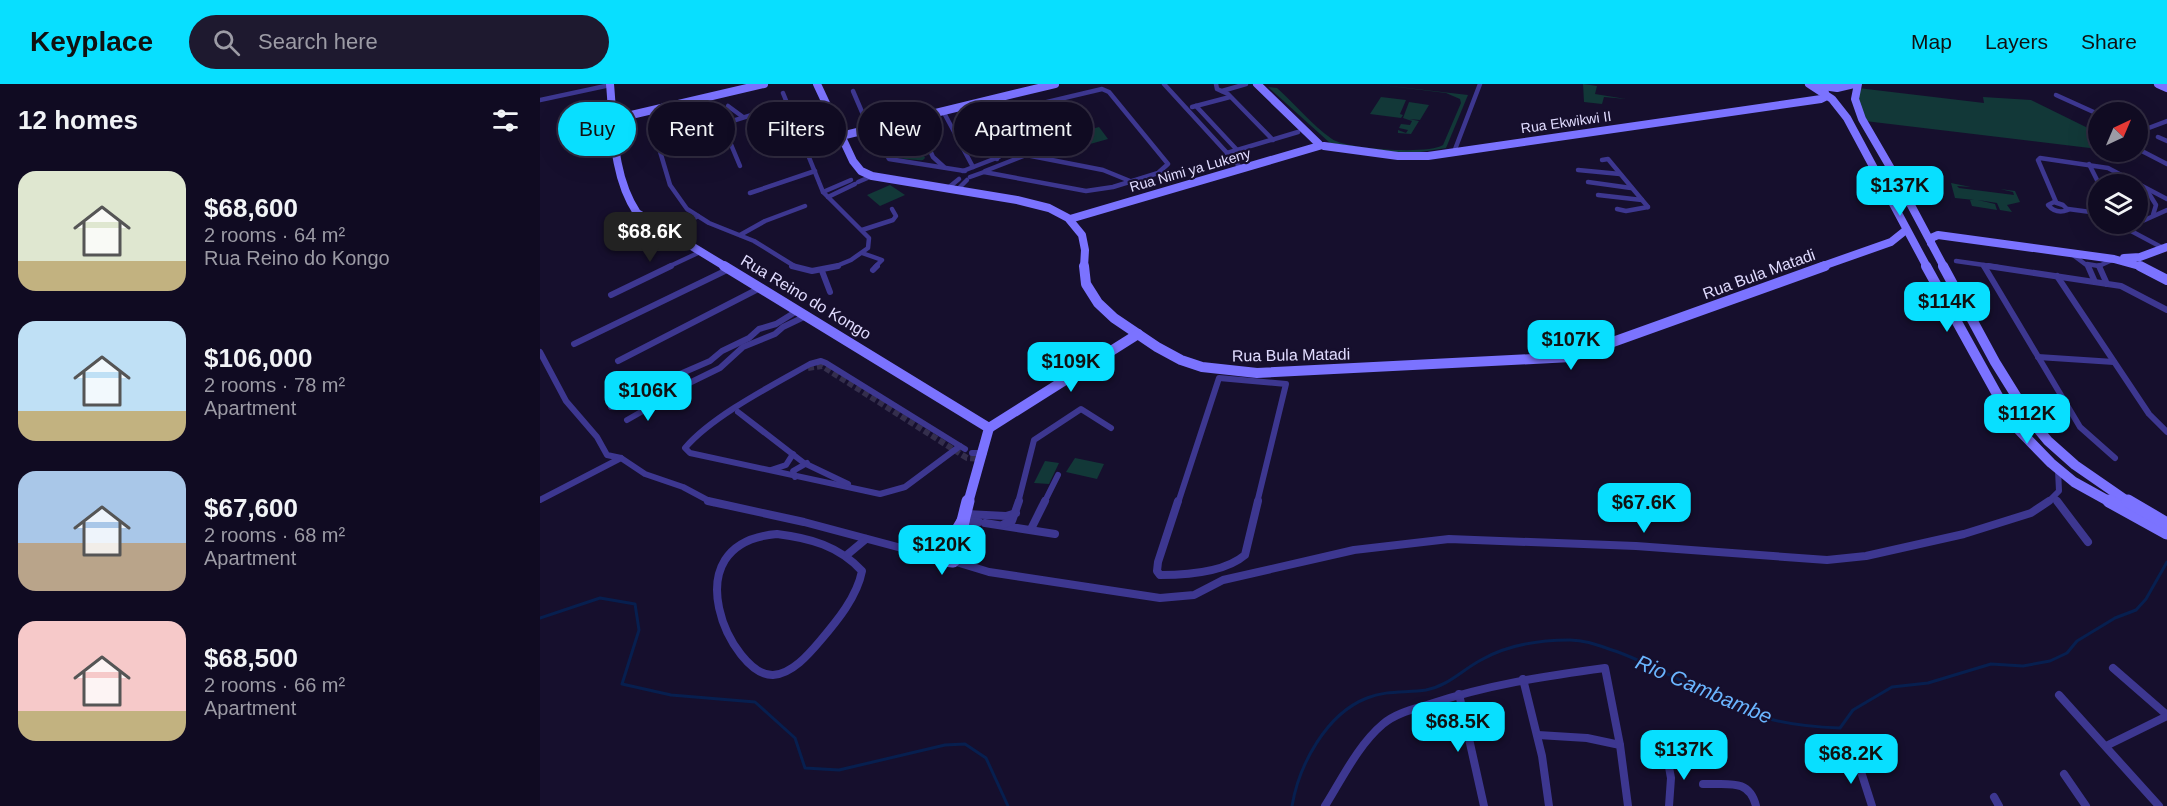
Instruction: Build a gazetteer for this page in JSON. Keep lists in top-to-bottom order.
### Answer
{
  "streets": {
    "street": [
      "Rua Ekwikwi II",
      "Rua Nimi ya Lukeny",
      "Rua Bula Matadi",
      "Rua Reino do Kongo"
    ]
  },
  "crossings": [
    ["Rua Ekwikwi II", "Rua Nimi ya Lukeny"],
    ["Rua Nimi ya Lukeny", "Rua Bula Matadi"]
  ],
  "water": ["Rio Cambambe"],
  "north": "top right",
  "page": {
    "header": "Keyplace",
    "search": "Search here",
    "nav": ["Map", "Layers", "Share"],
    "heading": "12 homes",
    "chip": [
      "Buy",
      "Rent",
      "Filters",
      "New",
      "Apartment"
    ],
    "list": [
      {
        "name": "$68,600",
        "note": "2 rooms · 64 m² · Rua Reino do Kongo"
      },
      {
        "name": "$106,000",
        "note": "2 rooms · 78 m² · Apartment"
      },
      {
        "name": "$67,600",
        "note": "2 rooms · 68 m² · Apartment"
      },
      {
        "name": "$68,500",
        "note": "2 rooms · 66 m² · Apartment"
      }
    ],
    "price": [
      "$137K",
      "$68.6K",
      "$114K",
      "$107K",
      "$109K",
      "$106K",
      "$112K",
      "$67.6K",
      "$120K",
      "$68.5K",
      "$137K",
      "$68.2K"
    ]
  }
}
